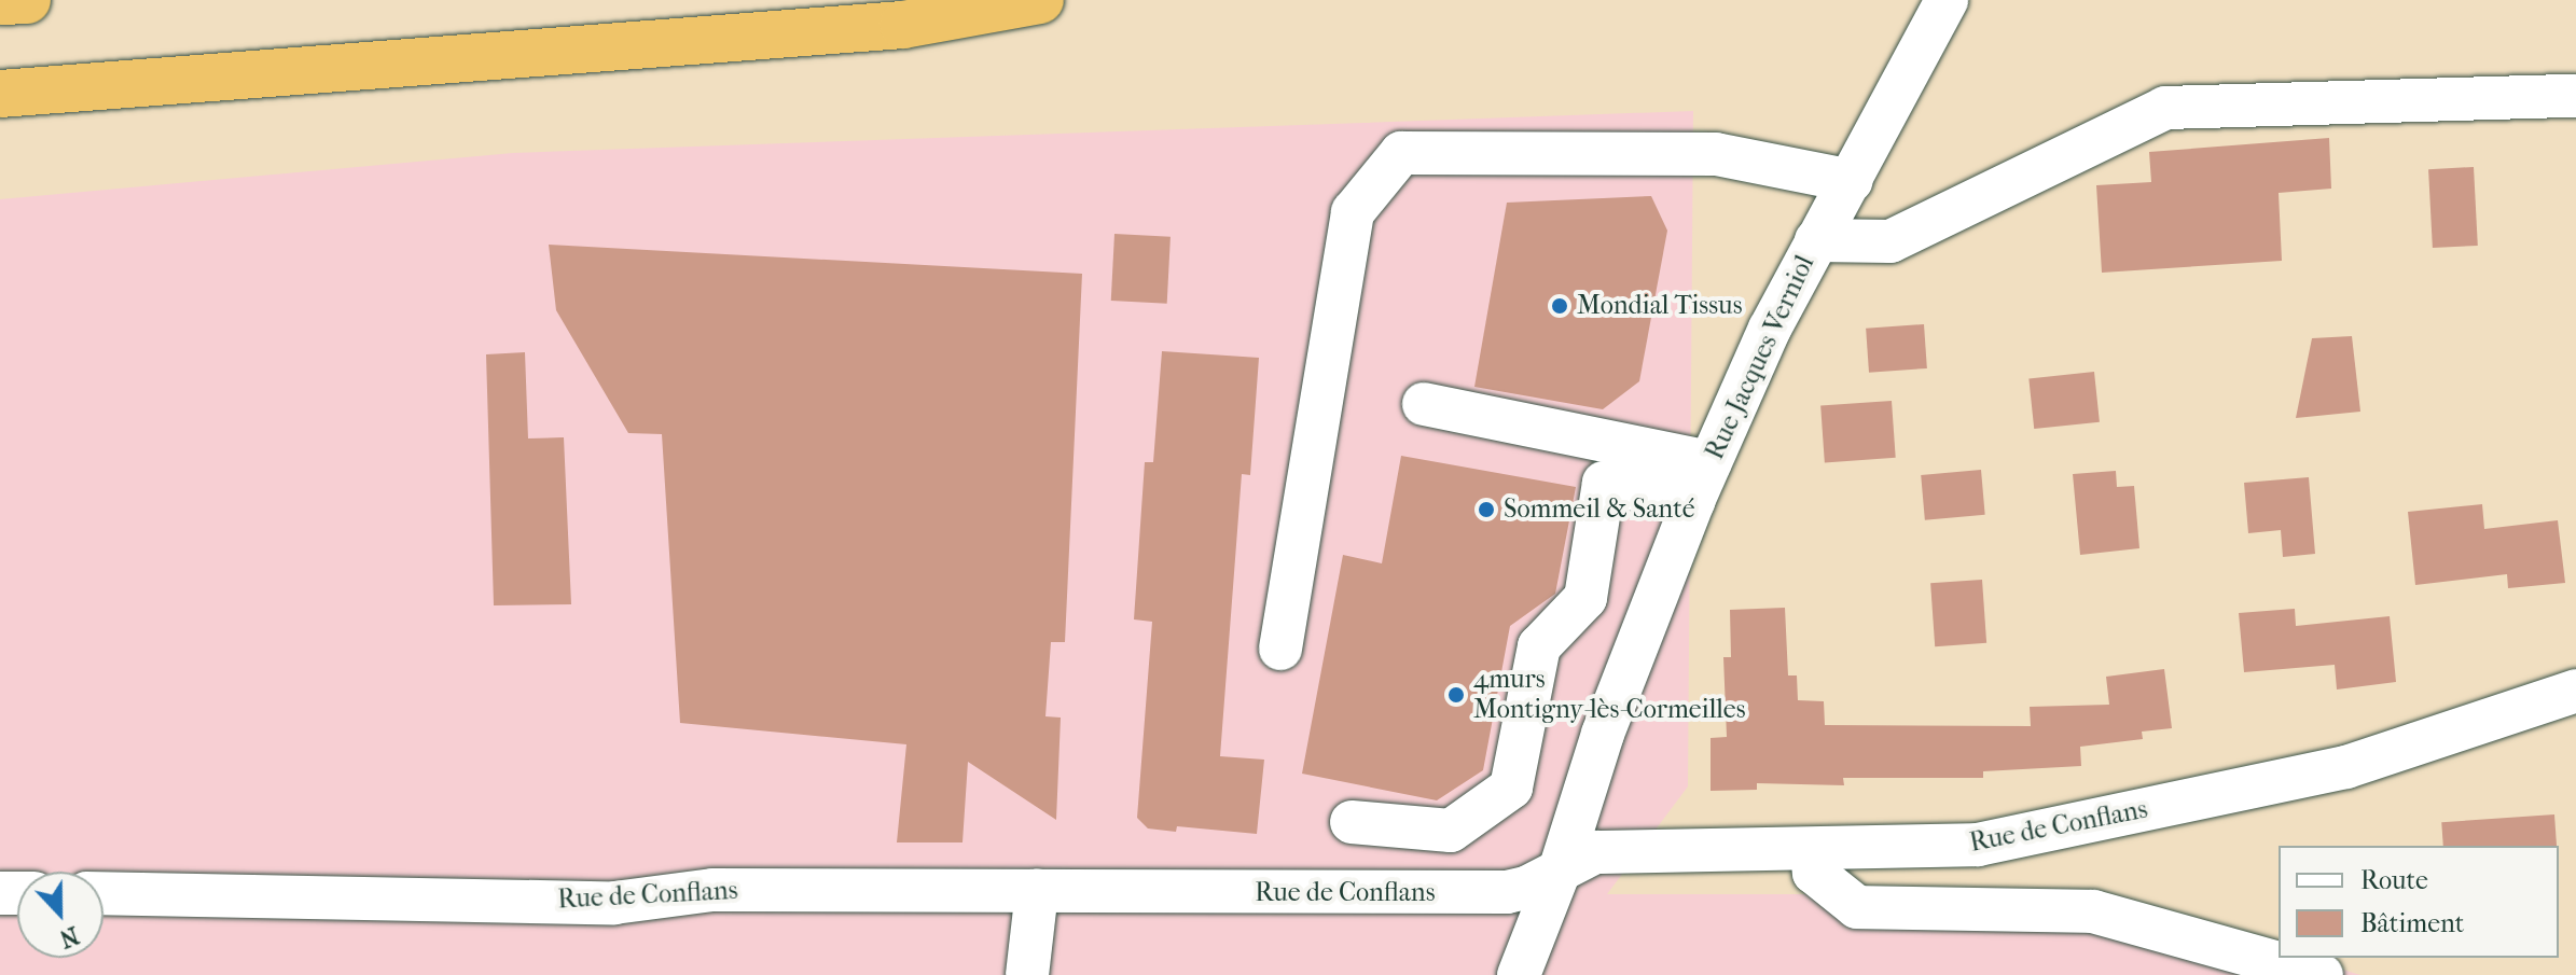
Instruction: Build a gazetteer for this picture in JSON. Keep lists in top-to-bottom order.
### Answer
{
  "streets": {
    "street": ["Rue Jacques Verniol", "Rue de Conflans"]
  },
  "crossings": [
    ["Rue Jacques Verniol", "Rue de Conflans"]
  ],
  "places": ["Mondial Tissus", "Sommeil & Santé", "4murs Montigny-lès-Cormeilles"],
  "legend": ["Route", "Bâtiment"],
  "north": "bottom"
}
